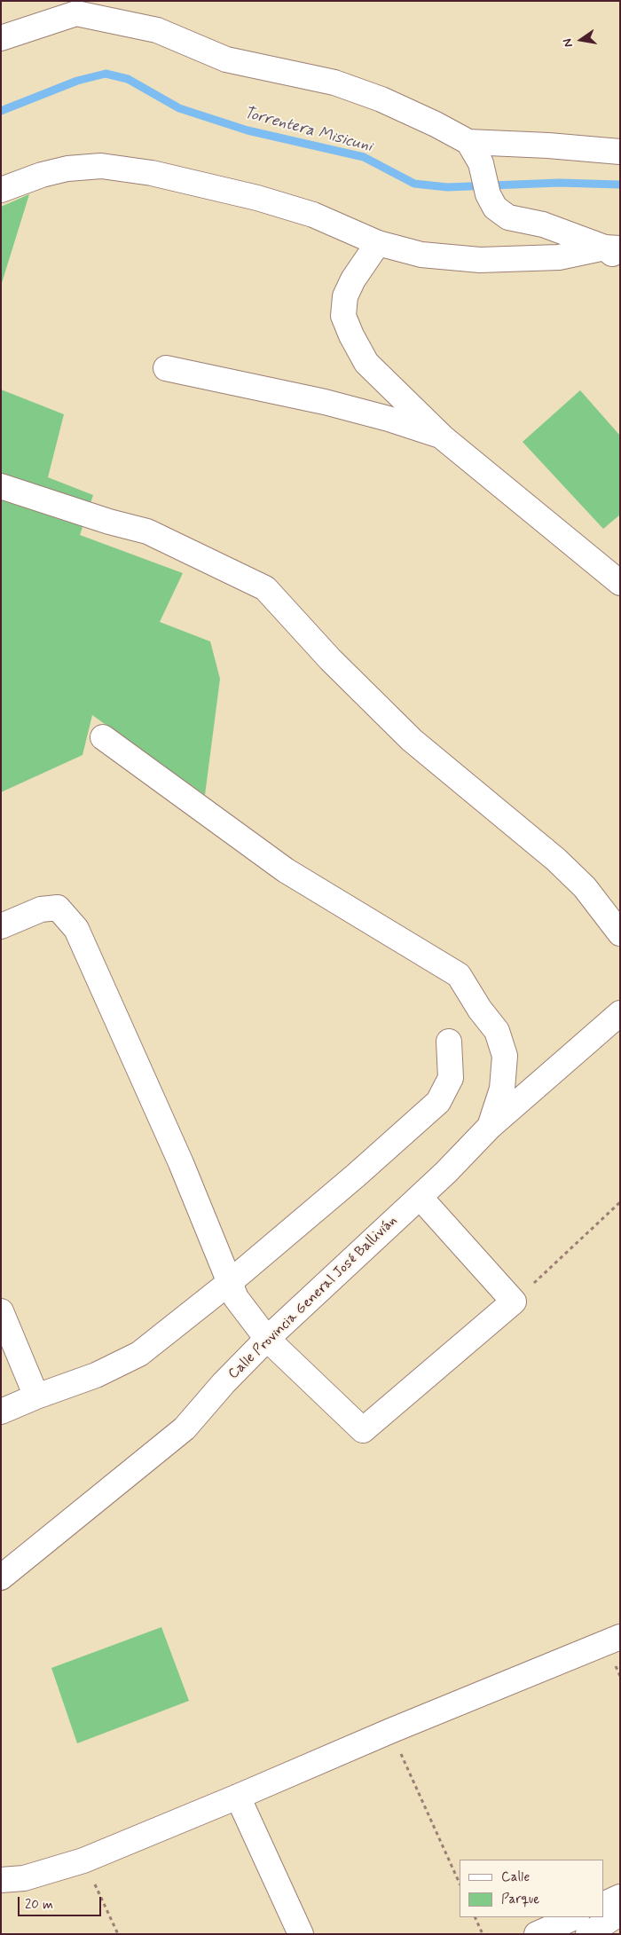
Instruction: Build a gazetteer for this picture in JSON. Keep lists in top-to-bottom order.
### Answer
{
  "streets": {
    "street": ["Calle Provincia General José Ballivián"]
  },
  "water": ["Torrentera Misicuni"],
  "legend": ["Calle", "Parque"],
  "scale_bar": "20 m",
  "north": "left"
}
